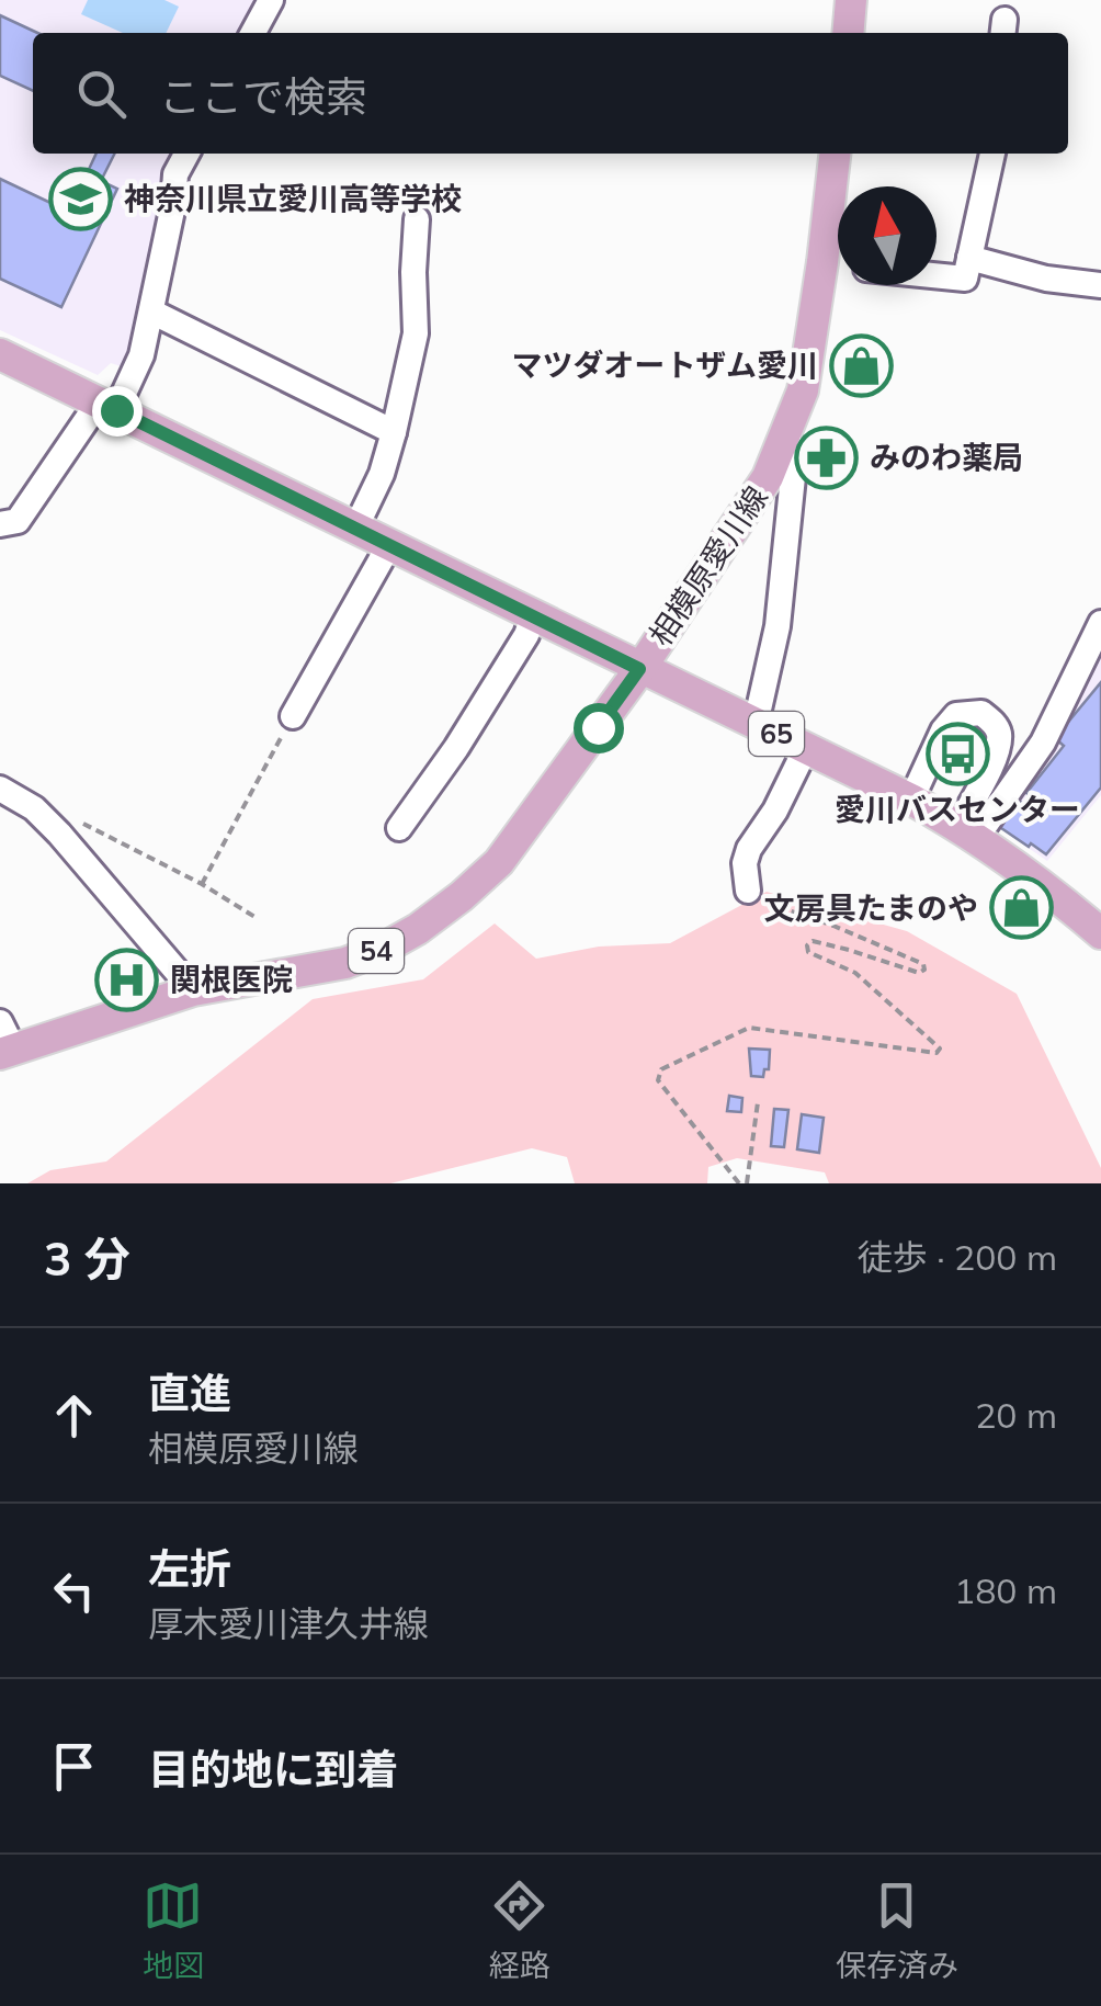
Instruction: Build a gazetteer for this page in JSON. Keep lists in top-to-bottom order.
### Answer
{
  "streets": {
    "main road": ["相模原愛川線", "65", "54"]
  },
  "crossings": [
    ["相模原愛川線", "65"]
  ],
  "places": {
    "school or university": ["神奈川県立愛川高等学校"],
    "shop": ["マツダオートザム愛川", "文房具たまのや"],
    "pharmacy": ["みのわ薬局"],
    "bus stop": ["愛川バスセンター"],
    "hospital": ["関根医院"]
  },
  "north": "top",
  "page": {
    "search": "ここで検索",
    "heading": ["3 分", "徒歩 · 200 m"],
    "list": [
      ["直進", "相模原愛川線", "20 m"],
      ["左折", "厚木愛川津久井線", "180 m"],
      "目的地に到着"
    ],
    "nav": ["地図", "経路", "保存済み"]
  }
}
